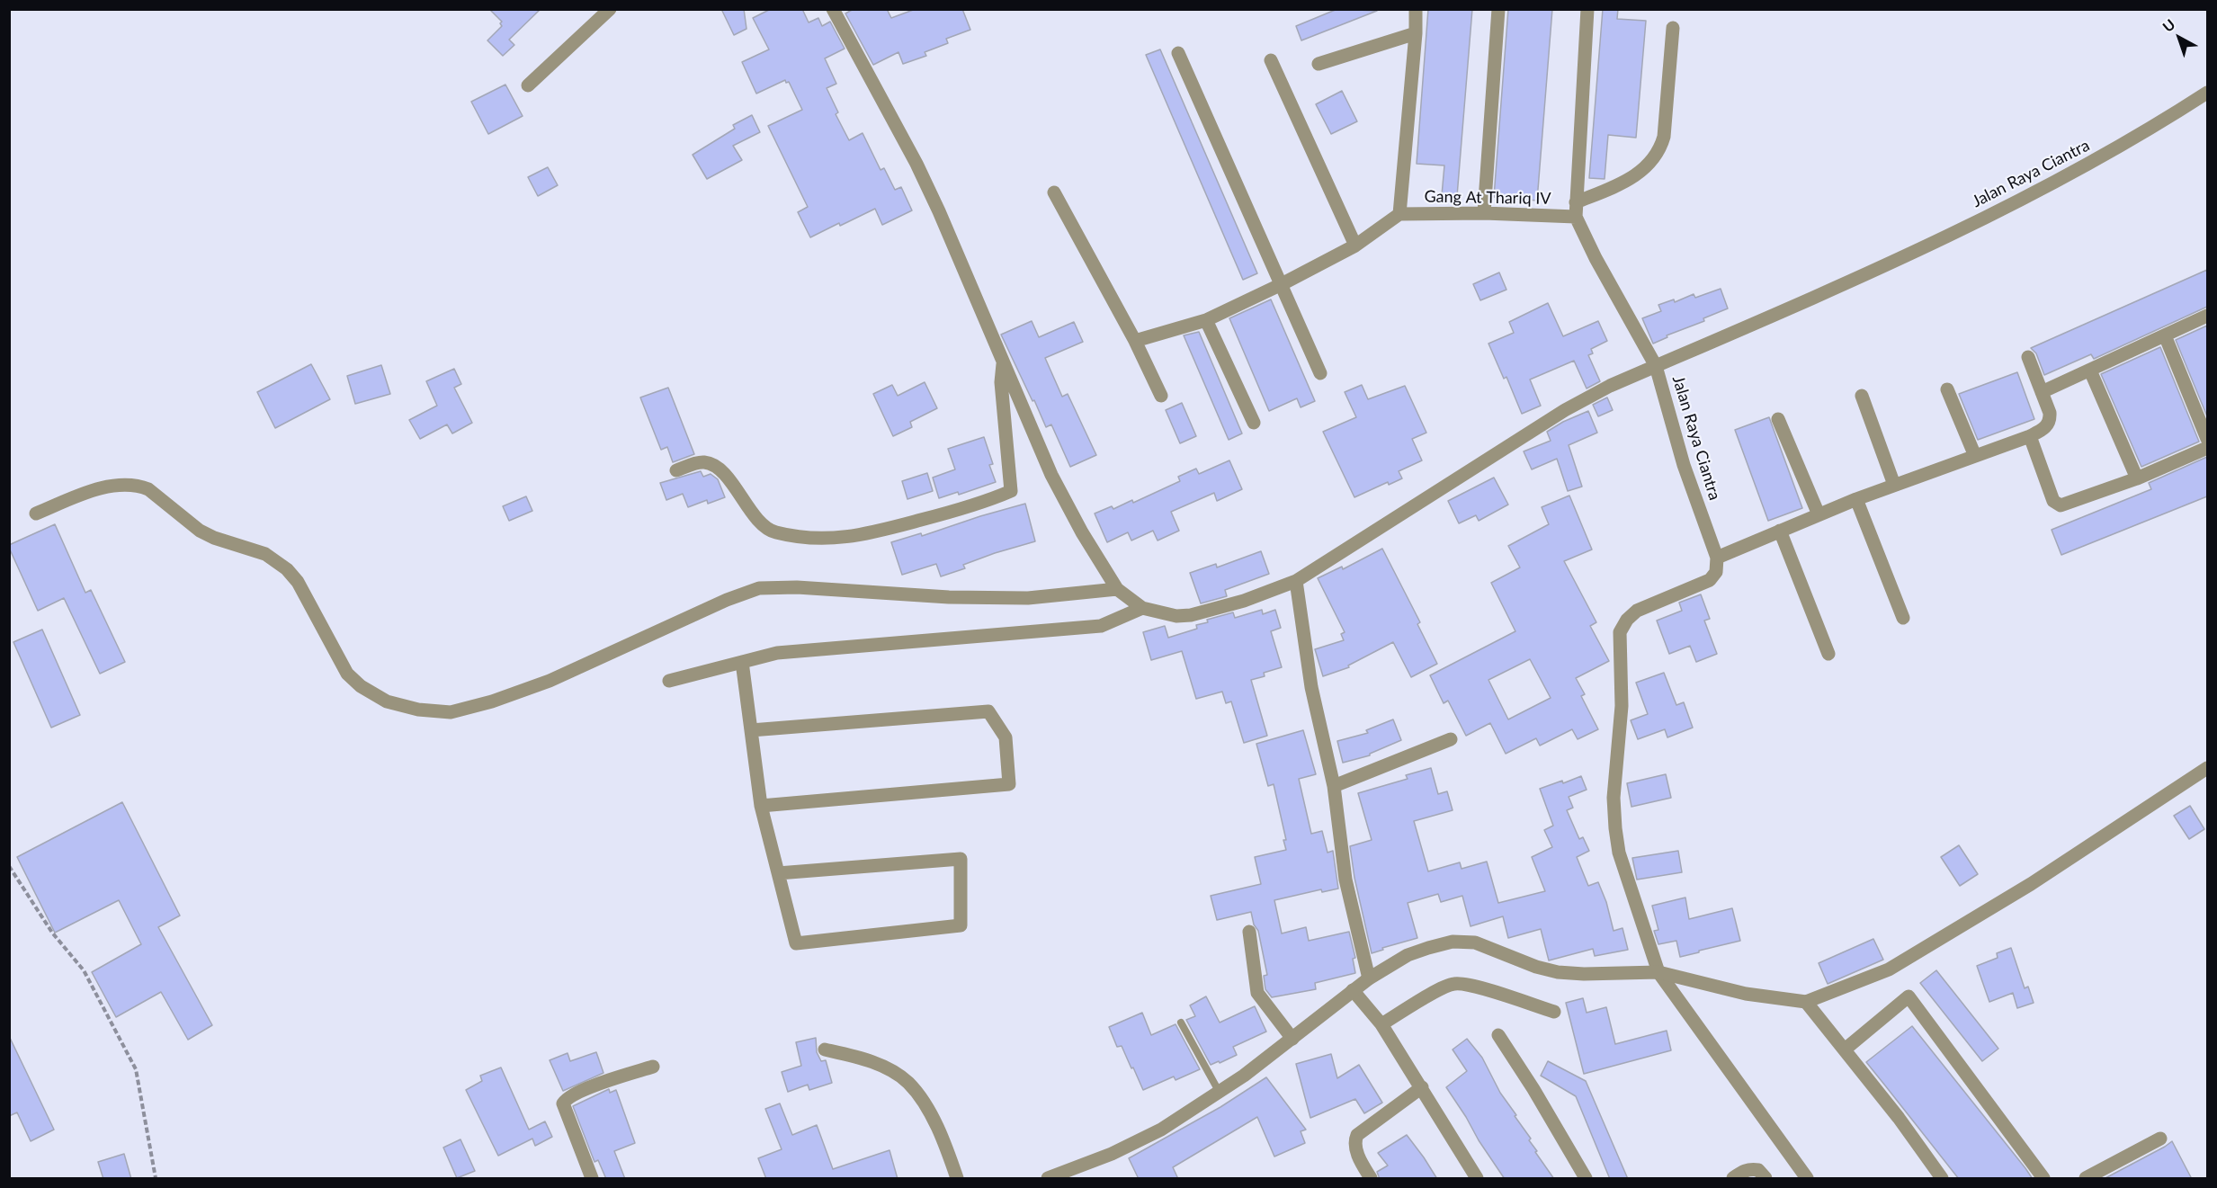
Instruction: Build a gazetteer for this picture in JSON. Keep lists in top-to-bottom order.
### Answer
{
  "streets": {
    "street": ["Jalan Raya Ciantra", "Gang At Thariq IV"]
  },
  "north": "top left"
}
